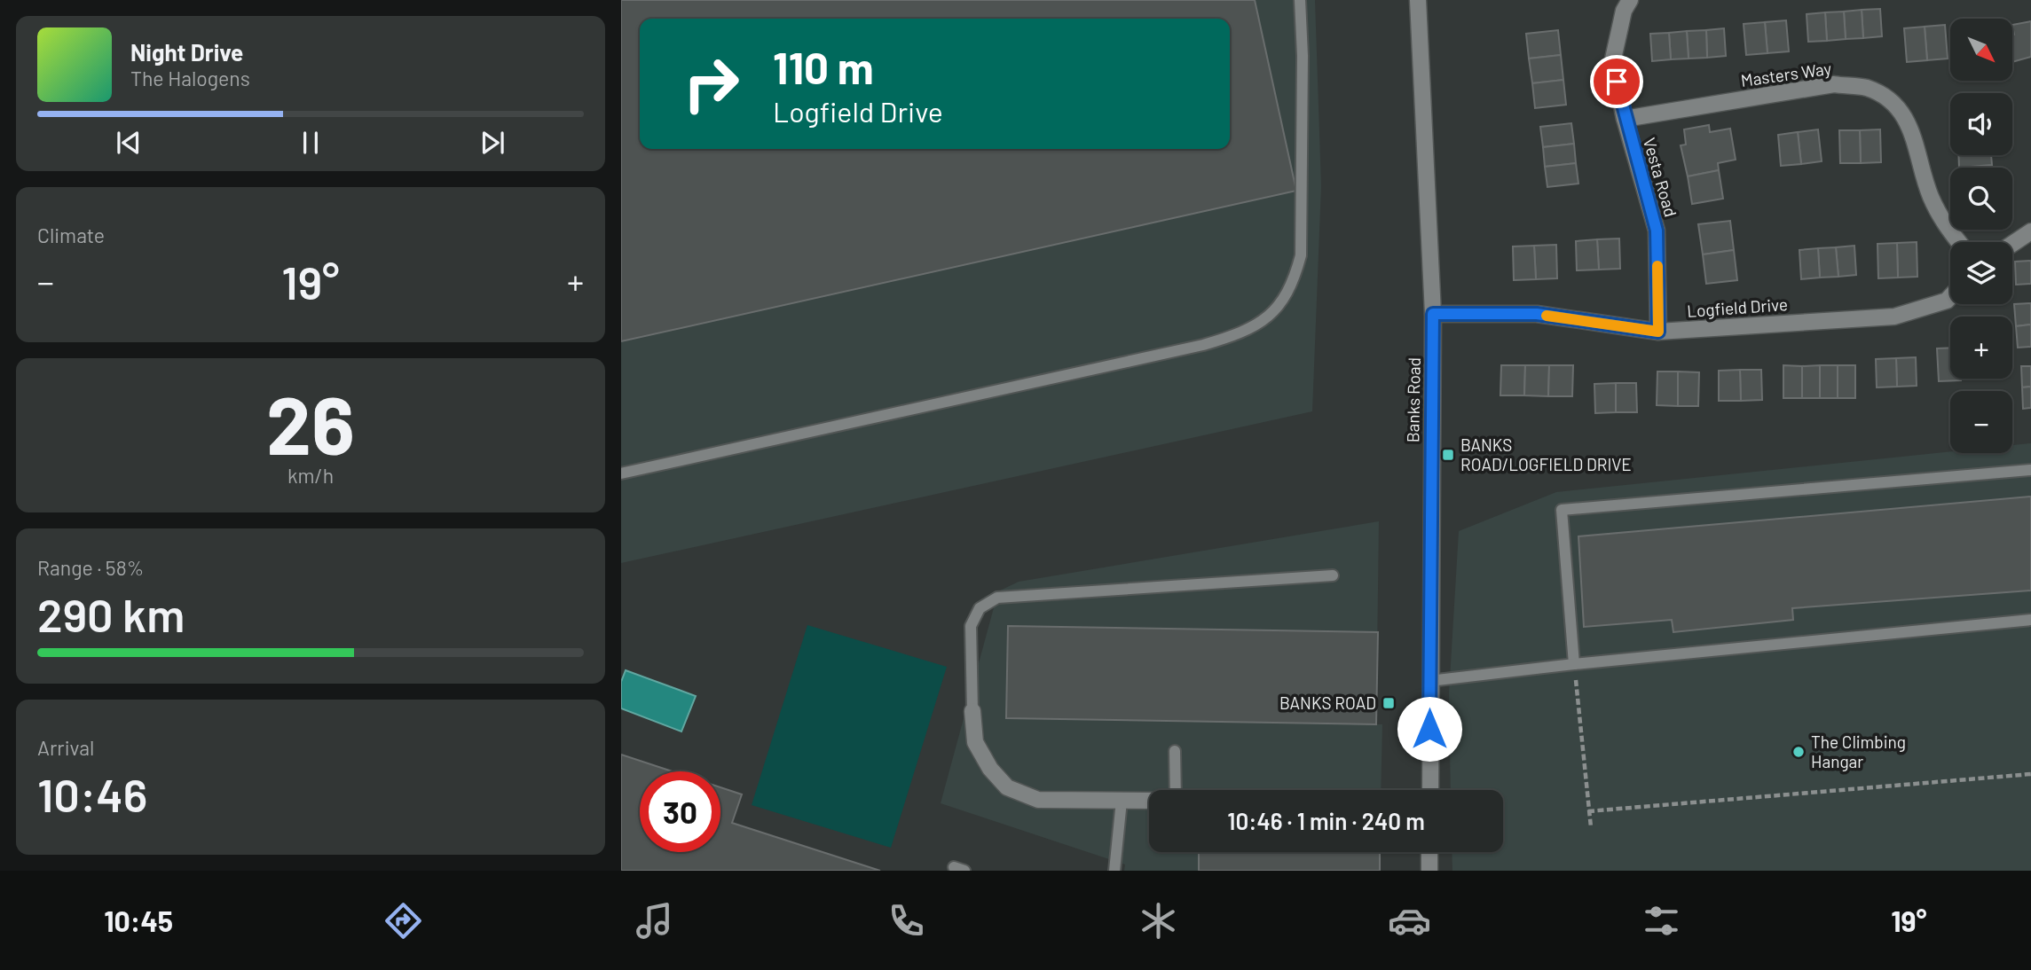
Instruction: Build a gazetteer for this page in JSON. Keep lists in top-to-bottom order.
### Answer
{
  "streets": {
    "street": [
      "Masters Way",
      "Vesta Road",
      "Logfield Drive",
      "Banks Road"
    ]
  },
  "crossings": [
    ["Masters Way", "Vesta Road"],
    ["Vesta Road", "Logfield Drive"],
    ["Logfield Drive", "Banks Road"]
  ],
  "places": {
    "transit": ["BANKS ROAD/LOGFIELD DRIVE", "BANKS ROAD"],
    "other": ["The Climbing Hangar"]
  },
  "north": "bottom right",
  "page": {
    "map_buttons": ["+", "−"],
    "turn": ["110 m", "Logfield Drive"],
    "song": ["Night Drive", "The Halogens"],
    "tile": [
      "Climate",
      ["26", "km/h"],
      ["Range · 58%", "290 km"],
      ["Arrival", "10:46"]
    ],
    "heat": ["−", "19°", "+"],
    "limit": "30",
    "trip": "10:46 · 1 min · 240 m",
    "tabs": ["10:45", "19°"]
  }
}
